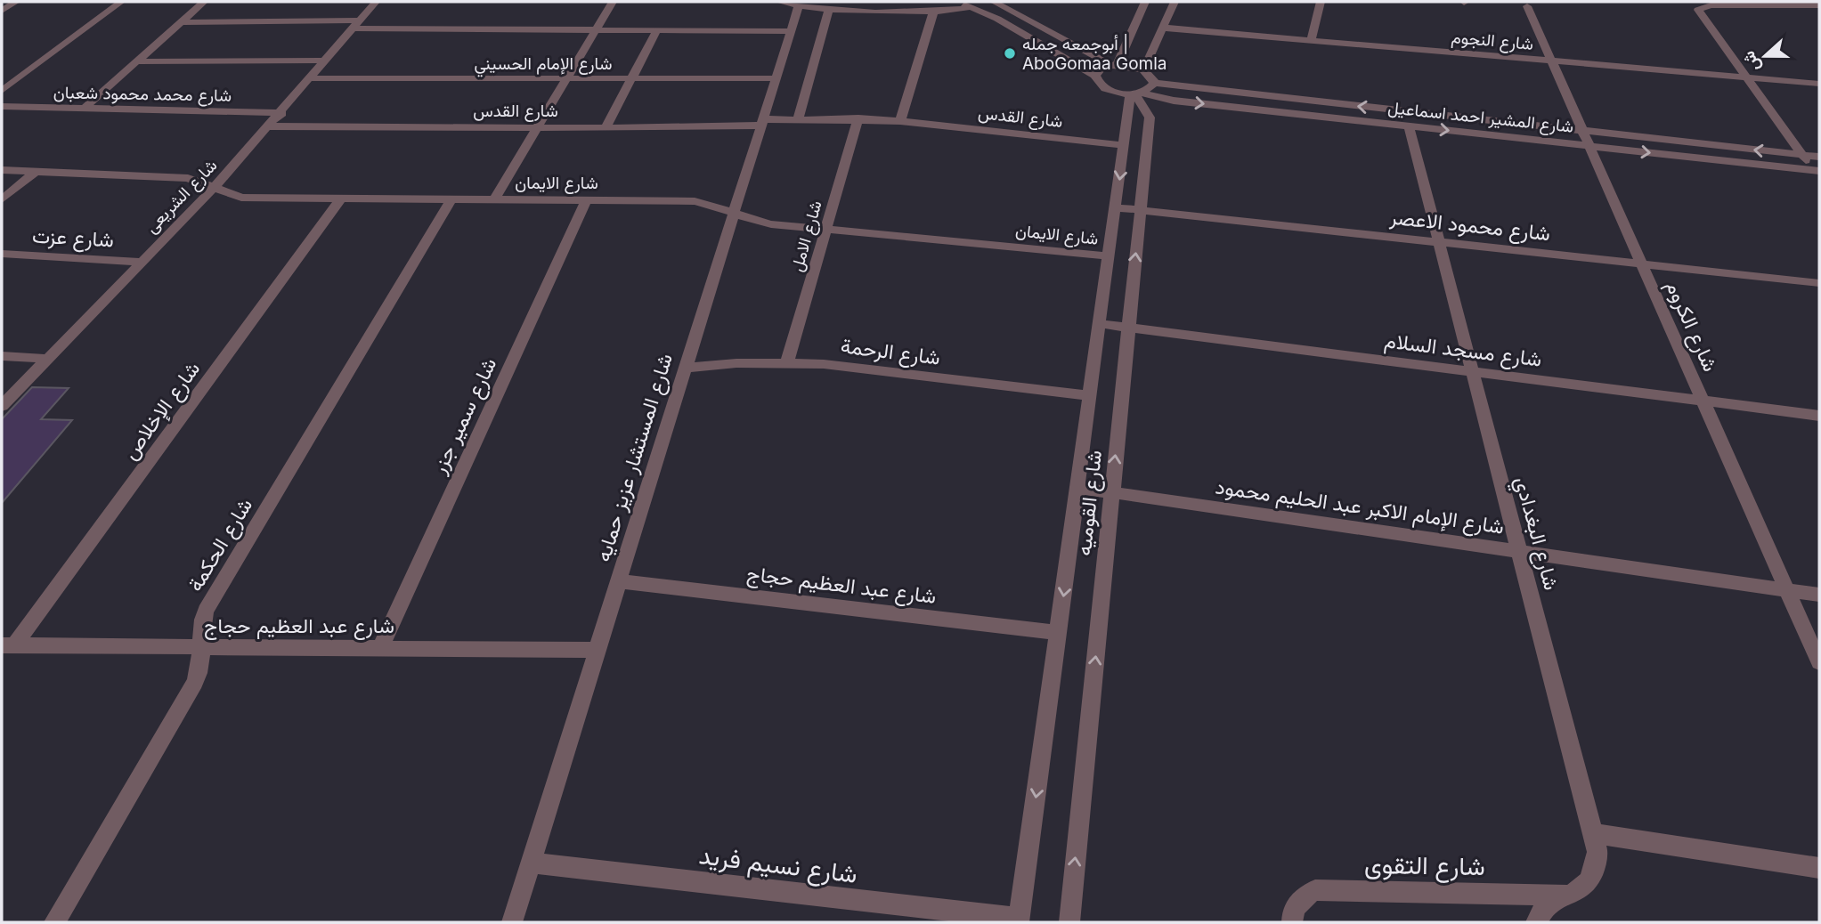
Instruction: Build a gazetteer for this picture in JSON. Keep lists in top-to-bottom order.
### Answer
{
  "streets": {
    "street": [
      "شارع النجوم",
      "شارع الإمام الحسيني",
      "شارع محمد محمود شعبان",
      "شارع القدس",
      "شارع المشير احمد اسماعيل",
      "شارع الايمان",
      "شارع الشريعى",
      "شارع محمود الاعصر",
      "شارع الامل",
      "شارع عزت",
      "شارع الكروم",
      "شارع مسجد السلام",
      "شارع الرحمة",
      "شارع الإخلاص",
      "شارع سمير جزر",
      "شارع المستشار عزيز حمايه",
      "شارع القوميه",
      "شارع الإمام الاكبر عبد الحليم محمود",
      "شارع البغدادي",
      "شارع الحكمة",
      "شارع عبد العظيم حجاج",
      "شارع نسيم فريد",
      "شارع التقوى"
    ]
  },
  "crossings": [
    ["شارع النجوم", "شارع الكروم"],
    ["شارع الإمام الحسيني", "شارع الشريعى"],
    ["شارع الإمام الحسيني", "شارع المستشار عزيز حمايه"],
    ["شارع محمد محمود شعبان", "شارع الشريعى"],
    ["شارع القدس", "شارع الشريعى"],
    ["شارع القدس", "شارع الامل"],
    ["شارع القدس", "شارع المستشار عزيز حمايه"],
    ["شارع القدس", "شارع القوميه"],
    ["شارع المشير احمد اسماعيل", "شارع الكروم"],
    ["شارع المشير احمد اسماعيل", "شارع القوميه"],
    ["شارع المشير احمد اسماعيل", "شارع البغدادي"],
    ["شارع الايمان", "شارع الشريعى"],
    ["شارع الايمان", "شارع الامل"],
    ["شارع الايمان", "شارع الإخلاص"],
    ["شارع الايمان", "شارع سمير جزر"],
    ["شارع الايمان", "شارع المستشار عزيز حمايه"],
    ["شارع الايمان", "شارع القوميه"],
    ["شارع الايمان", "شارع الحكمة"],
    ["شارع الشريعى", "شارع عزت"],
    ["شارع محمود الاعصر", "شارع الكروم"],
    ["شارع محمود الاعصر", "شارع القوميه"],
    ["شارع محمود الاعصر", "شارع البغدادي"],
    ["شارع الامل", "شارع الرحمة"],
    ["شارع الكروم", "شارع مسجد السلام"],
    ["شارع الكروم", "شارع الإمام الاكبر عبد الحليم محمود"],
    ["شارع مسجد السلام", "شارع القوميه"],
    ["شارع مسجد السلام", "شارع البغدادي"],
    ["شارع الرحمة", "شارع المستشار عزيز حمايه"],
    ["شارع الرحمة", "شارع القوميه"],
    ["شارع الإخلاص", "شارع عبد العظيم حجاج"],
    ["شارع سمير جزر", "شارع عبد العظيم حجاج"],
    ["شارع المستشار عزيز حمايه", "شارع عبد العظيم حجاج"],
    ["شارع المستشار عزيز حمايه", "شارع نسيم فريد"],
    ["شارع القوميه", "شارع الإمام الاكبر عبد الحليم محمود"],
    ["شارع القوميه", "شارع عبد العظيم حجاج"],
    ["شارع القوميه", "شارع نسيم فريد"],
    ["شارع الإمام الاكبر عبد الحليم محمود", "شارع البغدادي"],
    ["شارع البغدادي", "شارع التقوى"],
    ["شارع الحكمة", "شارع عبد العظيم حجاج"]
  ],
  "places": ["أبوجمعه جمله | AboGomaa Gomla"],
  "north": "left"
}
